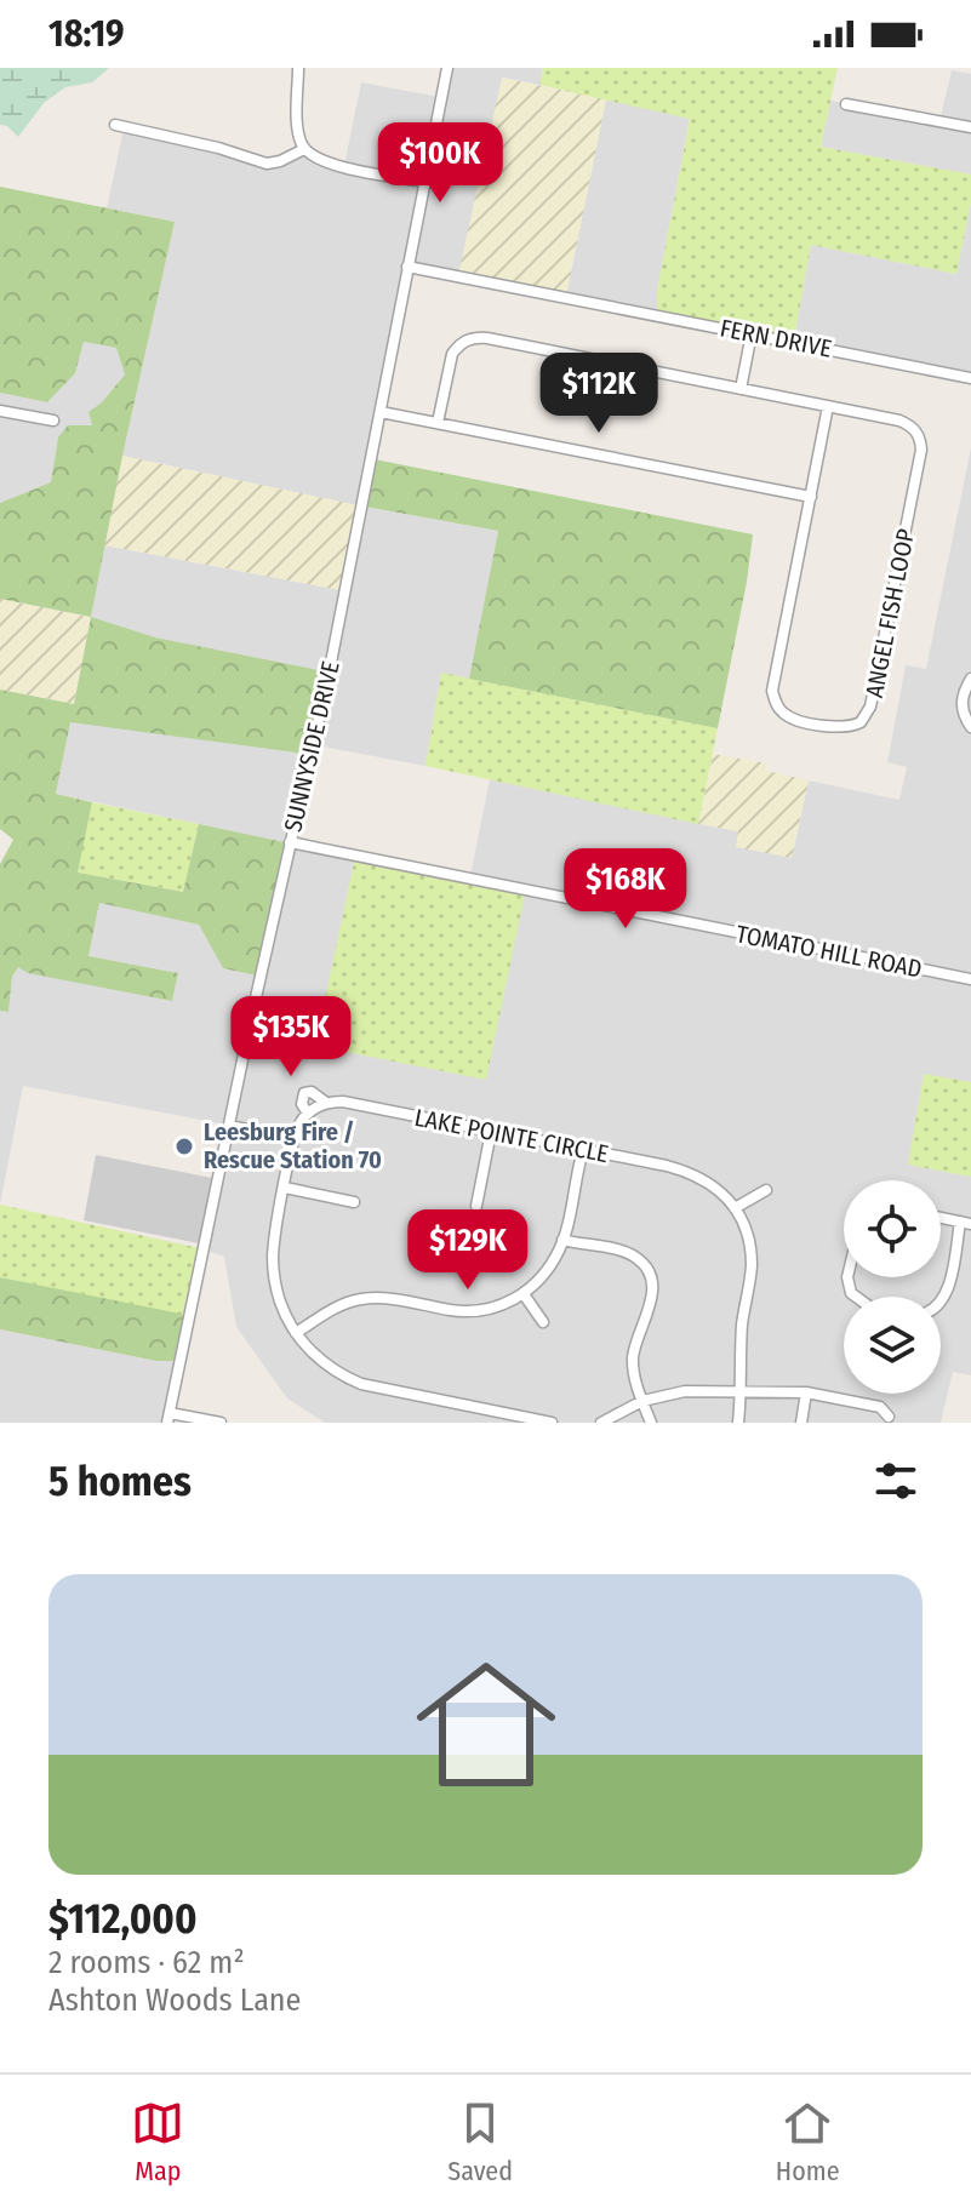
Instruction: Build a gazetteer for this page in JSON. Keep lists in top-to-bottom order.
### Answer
{
  "streets": {
    "street": [
      "FERN DRIVE",
      "ANGEL FISH LOOP",
      "SUNNYSIDE DRIVE",
      "TOMATO HILL ROAD",
      "LAKE POINTE CIRCLE"
    ]
  },
  "crossings": [
    ["FERN DRIVE", "SUNNYSIDE DRIVE"],
    ["SUNNYSIDE DRIVE", "TOMATO HILL ROAD"]
  ],
  "places": ["Leesburg Fire / Rescue Station 70"],
  "page": {
    "status": "18:19",
    "price": [
      "$100K",
      "$112K",
      "$168K",
      "$135K",
      "$129K"
    ],
    "heading": "5 homes",
    "list": [
      {
        "name": "$112,000",
        "note": "2 rooms · 62 m² · Ashton Woods Lane"
      }
    ],
    "tabs": ["Map", "Saved", "Home"]
  }
}
